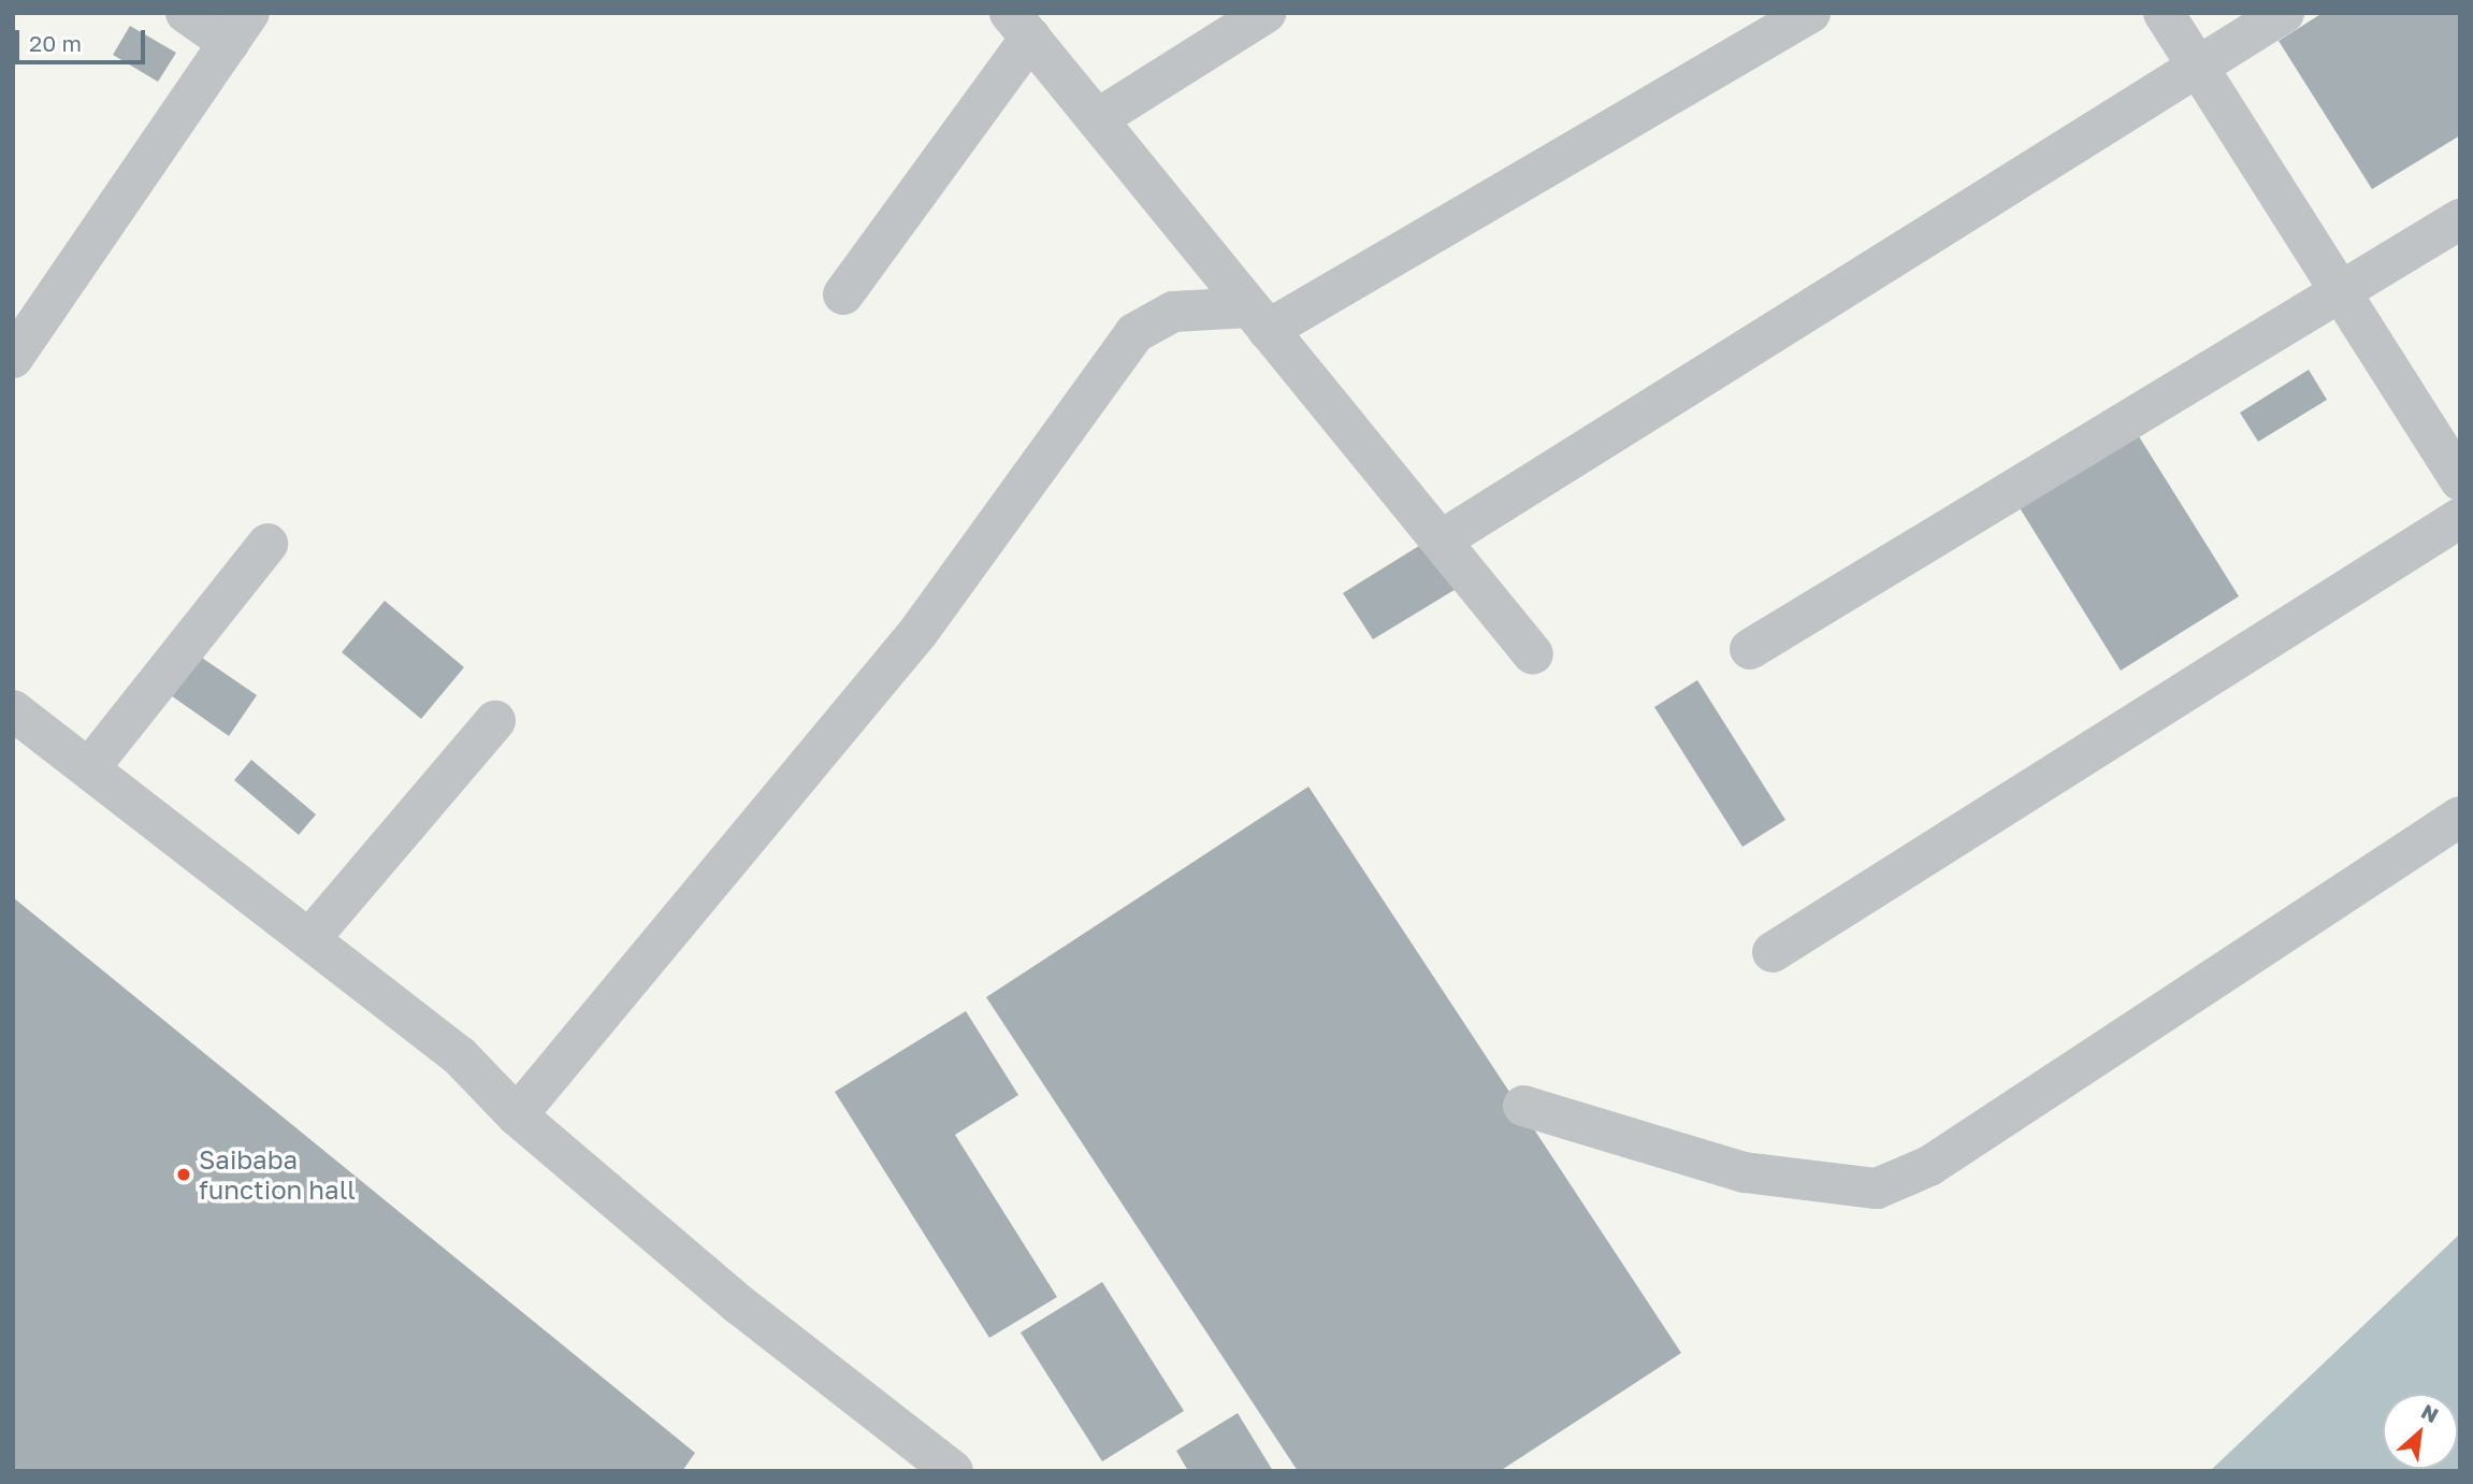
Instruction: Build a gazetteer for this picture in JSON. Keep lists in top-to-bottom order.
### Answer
{
  "places": ["Saibaba function hall"],
  "scale_bar": "20 m",
  "north": "top right"
}
